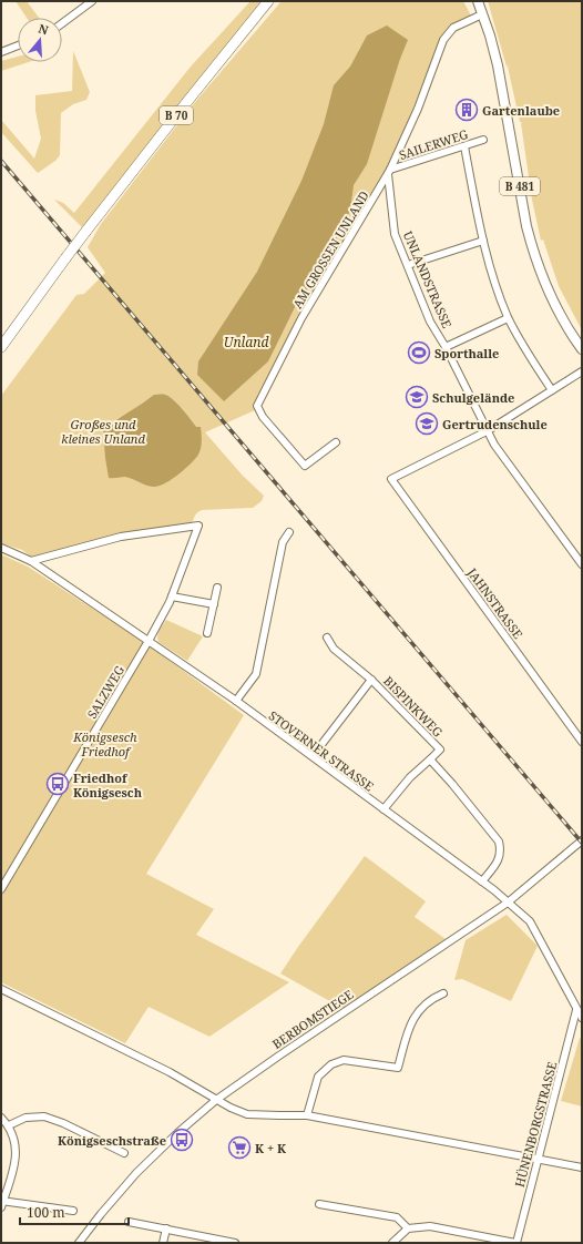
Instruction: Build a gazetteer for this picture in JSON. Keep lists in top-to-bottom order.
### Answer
{
  "streets": {
    "highway": ["B 70"],
    "main road": ["B 481"],
    "street": [
      "SAILERWEG",
      "AM GROSSEN UNLAND",
      "UNLANDSTRASSE",
      "JAHNSTRASSE",
      "SALZWEG",
      "BISPINKWEG",
      "STOVERNER STRASSE",
      "BERBOMSTIEGE",
      "HÜNENBORGSTRASSE"
    ]
  },
  "crossings": [
    ["SAILERWEG", "AM GROSSEN UNLAND"],
    ["SAILERWEG", "UNLANDSTRASSE"],
    ["B 481", "AM GROSSEN UNLAND"],
    ["AM GROSSEN UNLAND", "UNLANDSTRASSE"],
    ["UNLANDSTRASSE", "JAHNSTRASSE"],
    ["SALZWEG", "STOVERNER STRASSE"],
    ["STOVERNER STRASSE", "BERBOMSTIEGE"],
    ["STOVERNER STRASSE", "HÜNENBORGSTRASSE"]
  ],
  "water": ["Unland"],
  "parks": ["Großes und kleines Unland", "Königsesch Friedhof"],
  "places": {
    "building": ["Gartenlaube"],
    "sports": ["Sporthalle"],
    "school or university": ["Schulgelände", "Gertrudenschule"],
    "bus stop": ["Friedhof Königsesch", "Königseschstraße"],
    "supermarket": ["K + K"]
  },
  "scale_bar": "100 m",
  "north": "top"
}
